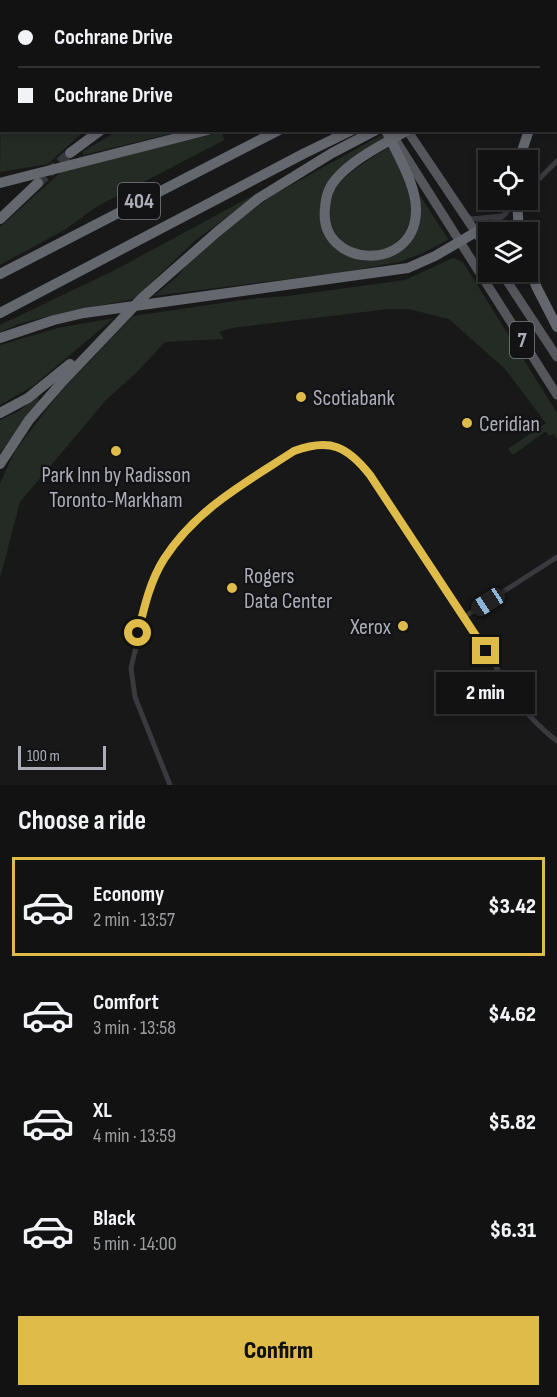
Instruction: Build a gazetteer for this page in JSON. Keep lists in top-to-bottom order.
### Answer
{
  "streets": {
    "highway": ["404"],
    "main road": ["7"]
  },
  "places": [
    "Scotiabank",
    "Ceridian",
    "Park Inn by Radisson Toronto-Markham",
    "Rogers Data Center",
    "Xerox"
  ],
  "scale_bar": "100 m",
  "page": {
    "banner": ["Cochrane Drive", "Cochrane Drive"],
    "bubble": "2 min",
    "scale": "100 m",
    "heading": "Choose a ride",
    "list": [
      {
        "name": "Economy",
        "note": "2 min · 13:57",
        "value": "$3.42"
      },
      {
        "name": "Comfort",
        "note": "3 min · 13:58",
        "value": "$4.62"
      },
      {
        "name": "XL",
        "note": "4 min · 13:59",
        "value": "$5.82"
      },
      {
        "name": "Black",
        "note": "5 min · 14:00",
        "value": "$6.31"
      }
    ],
    "buttons": "Confirm"
  }
}
